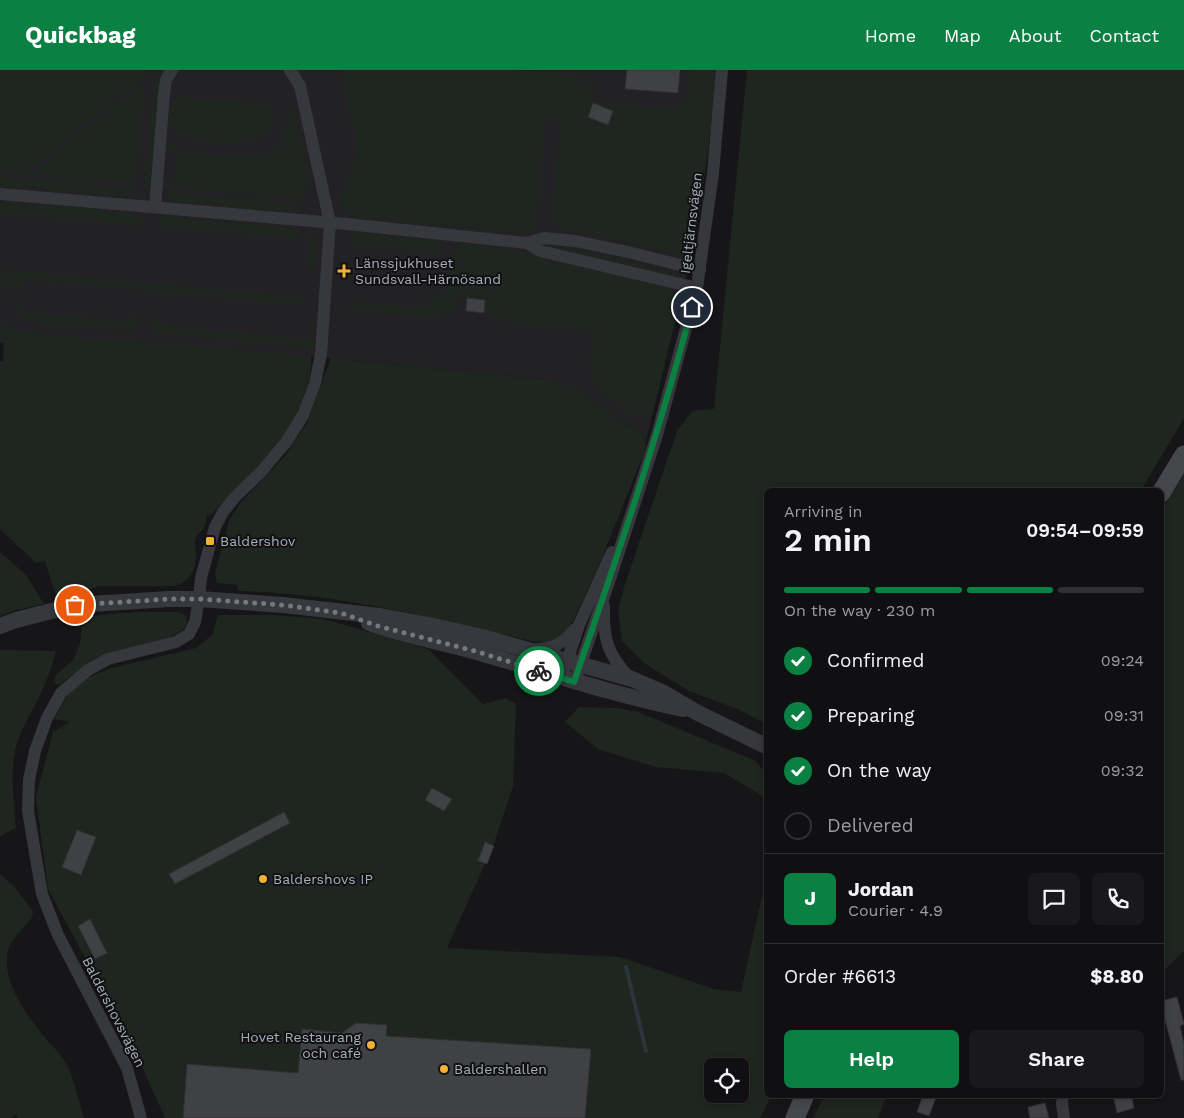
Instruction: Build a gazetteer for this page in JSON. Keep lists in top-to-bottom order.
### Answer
{
  "streets": {
    "street": ["Igeltjärnsvägen", "Baldershovsvägen"]
  },
  "places": {
    "health": ["Länssjukhuset Sundsvall-Härnösand"],
    "transit": ["Baldershov"],
    "other": ["Baldershovs IP", "Hovet Restaurang och café", "Baldershallen"]
  },
  "page": {
    "header": "Quickbag",
    "nav": [
      "Home",
      "Map",
      "About",
      "Contact"
    ],
    "heading": ["2 min", "Arriving in", "09:54–09:59"],
    "panel": [
      "Jordan",
      "Courier · 4.9",
      "Order #6613",
      "$8.80"
    ],
    "bar": "On the way · 230 m",
    "list": [
      ["Confirmed", "09:24"],
      ["Preparing", "09:31"],
      ["On the way", "09:32"],
      "Delivered"
    ],
    "round": "J",
    "buttons": ["Help", "Share"]
  }
}
